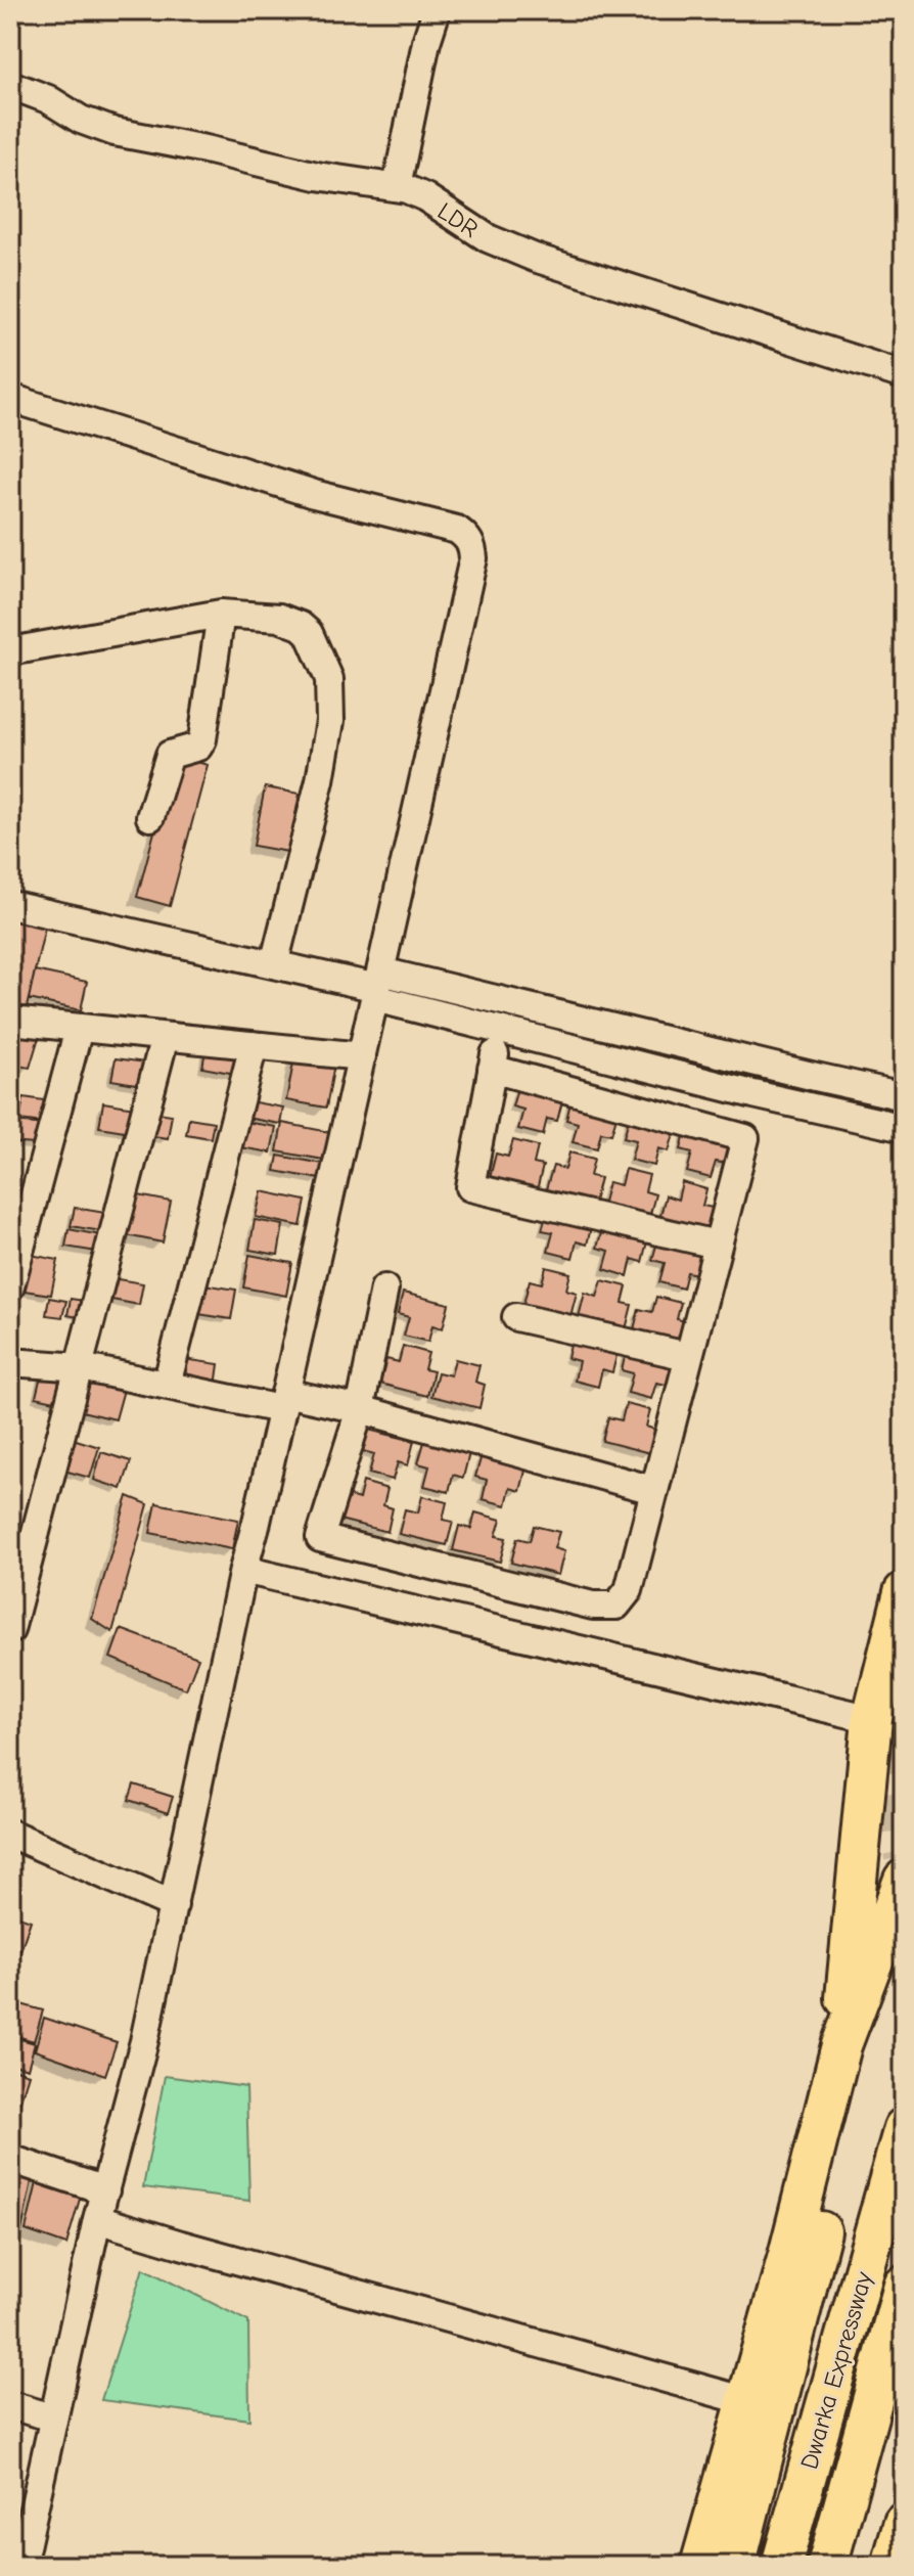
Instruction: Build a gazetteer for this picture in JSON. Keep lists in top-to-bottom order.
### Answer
{
  "streets": {
    "highway": ["Dwarka Expressway"],
    "street": ["LDR"]
  }
}
